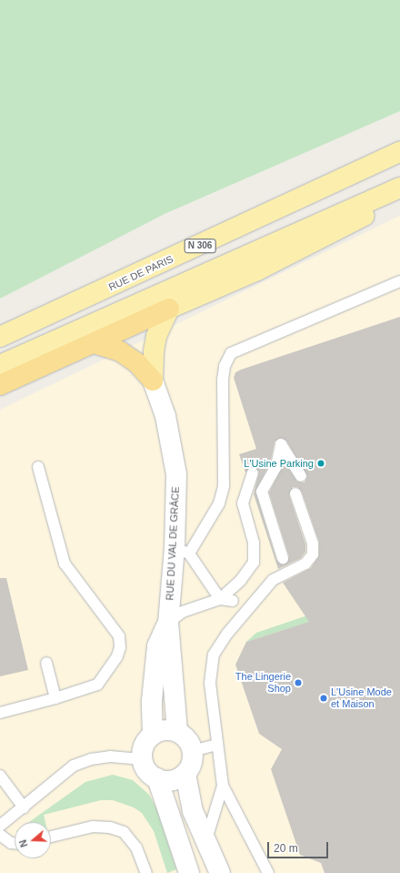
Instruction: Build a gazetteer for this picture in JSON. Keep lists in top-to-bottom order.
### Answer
{
  "streets": {
    "main road": ["N 306", "RUE DE PARIS"],
    "street": ["RUE DU VAL DE GRÂCE"]
  },
  "places": ["L'Usine Parking", "The Lingerie Shop", "L'Usine Mode et Maison"],
  "scale_bar": "20 m",
  "north": "left"
}
